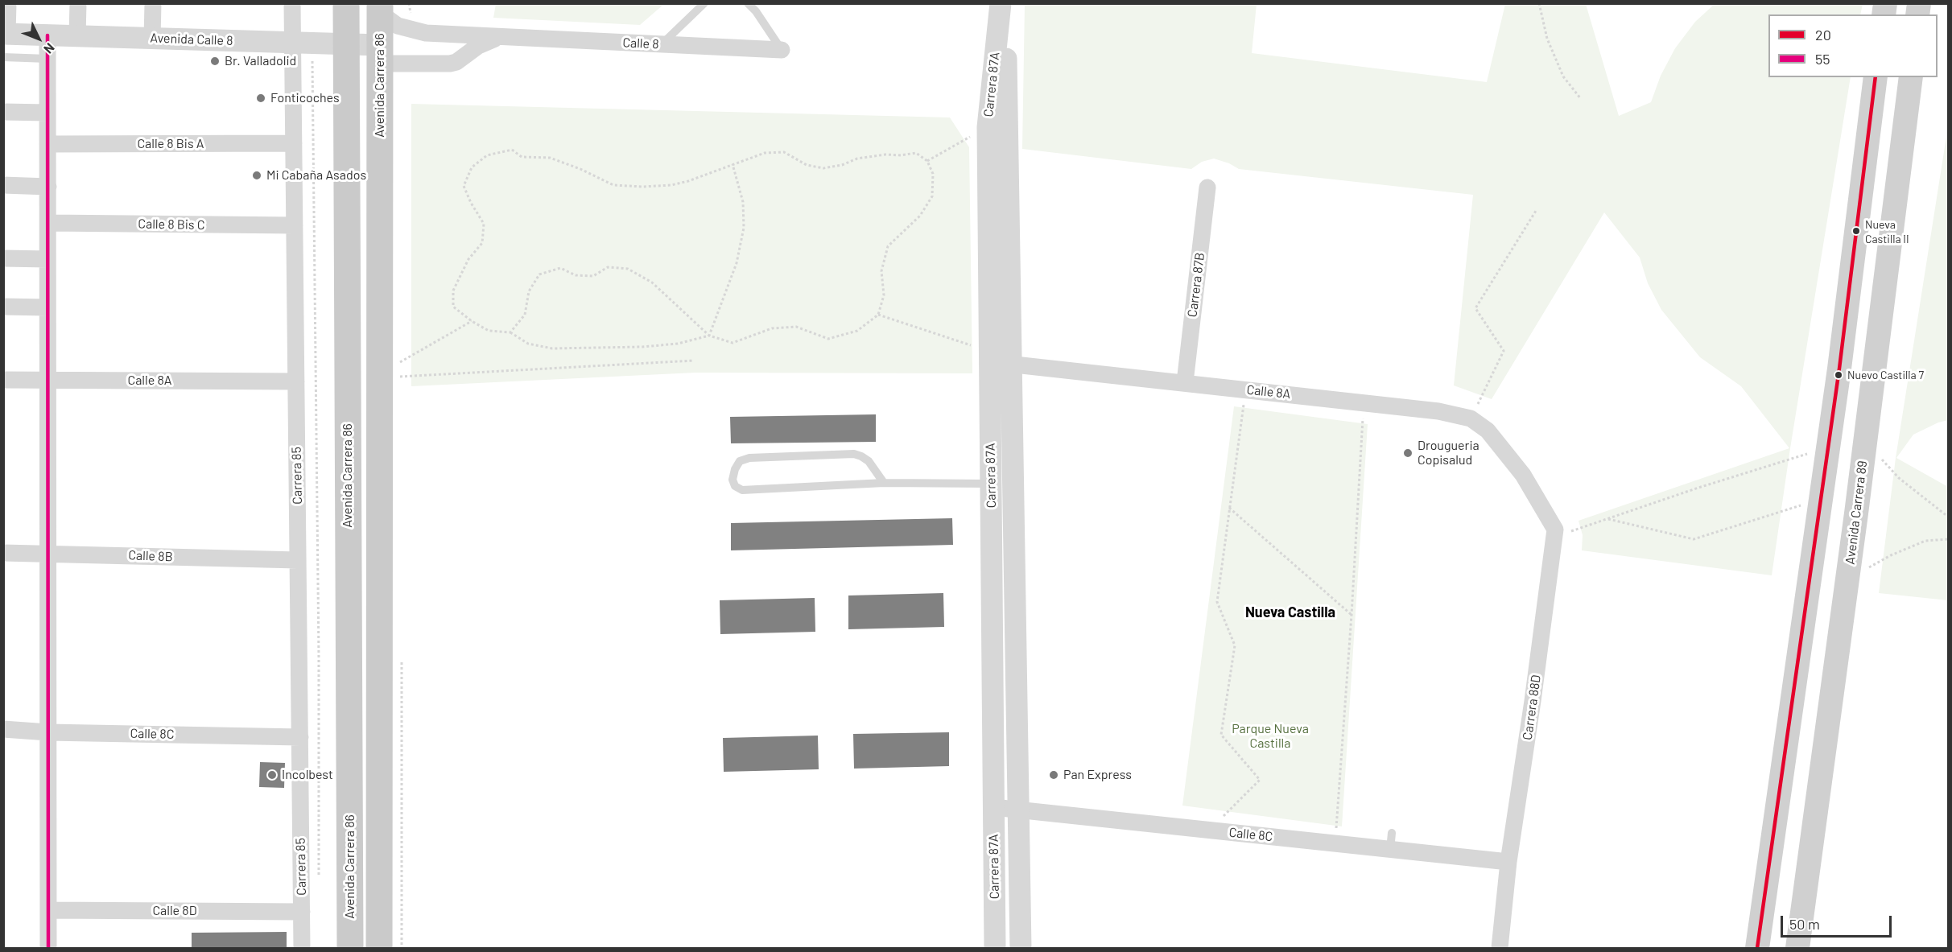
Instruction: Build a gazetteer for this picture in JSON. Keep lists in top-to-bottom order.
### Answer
{
  "streets": {
    "main road": ["Avenida Carrera 86", "Avenida Carrera 89"],
    "street": [
      "Avenida Calle 8",
      "Calle 8",
      "Carrera 87A",
      "Calle 8 Bis A",
      "Calle 8 Bis C",
      "Carrera 87B",
      "Calle 8A",
      "Carrera 85",
      "Calle 8B",
      "Carrera 88D",
      "Calle 8C",
      "Calle 8D"
    ]
  },
  "crossings": [
    ["Avenida Calle 8", "Calle 8"],
    ["Avenida Calle 8", "Avenida Carrera 86"],
    ["Avenida Calle 8", "Carrera 85"],
    ["Calle 8", "Avenida Carrera 86"],
    ["Carrera 87A", "Calle 8A"],
    ["Carrera 87A", "Calle 8C"],
    ["Calle 8 Bis A", "Carrera 85"],
    ["Calle 8 Bis C", "Carrera 85"],
    ["Carrera 87B", "Calle 8A"],
    ["Calle 8A", "Carrera 85"],
    ["Calle 8A", "Carrera 88D"],
    ["Carrera 85", "Calle 8B"],
    ["Carrera 85", "Calle 8C"],
    ["Carrera 85", "Calle 8D"],
    ["Carrera 88D", "Calle 8C"]
  ],
  "districts": ["Nueva Castilla"],
  "parks": ["Parque Nueva Castilla"],
  "places": [
    "Br. Valladolid",
    "Fonticoches",
    "Mi Cabaña Asados",
    "Nueva Castilla II",
    "Nuevo Castilla 7",
    "Drougueria Copisalud",
    "Incolbest",
    "Pan Express"
  ],
  "lines": ["transit line 55", "transit line 20"],
  "legend": ["20", "55"],
  "scale_bar": "50 m",
  "north": "bottom right"
}
